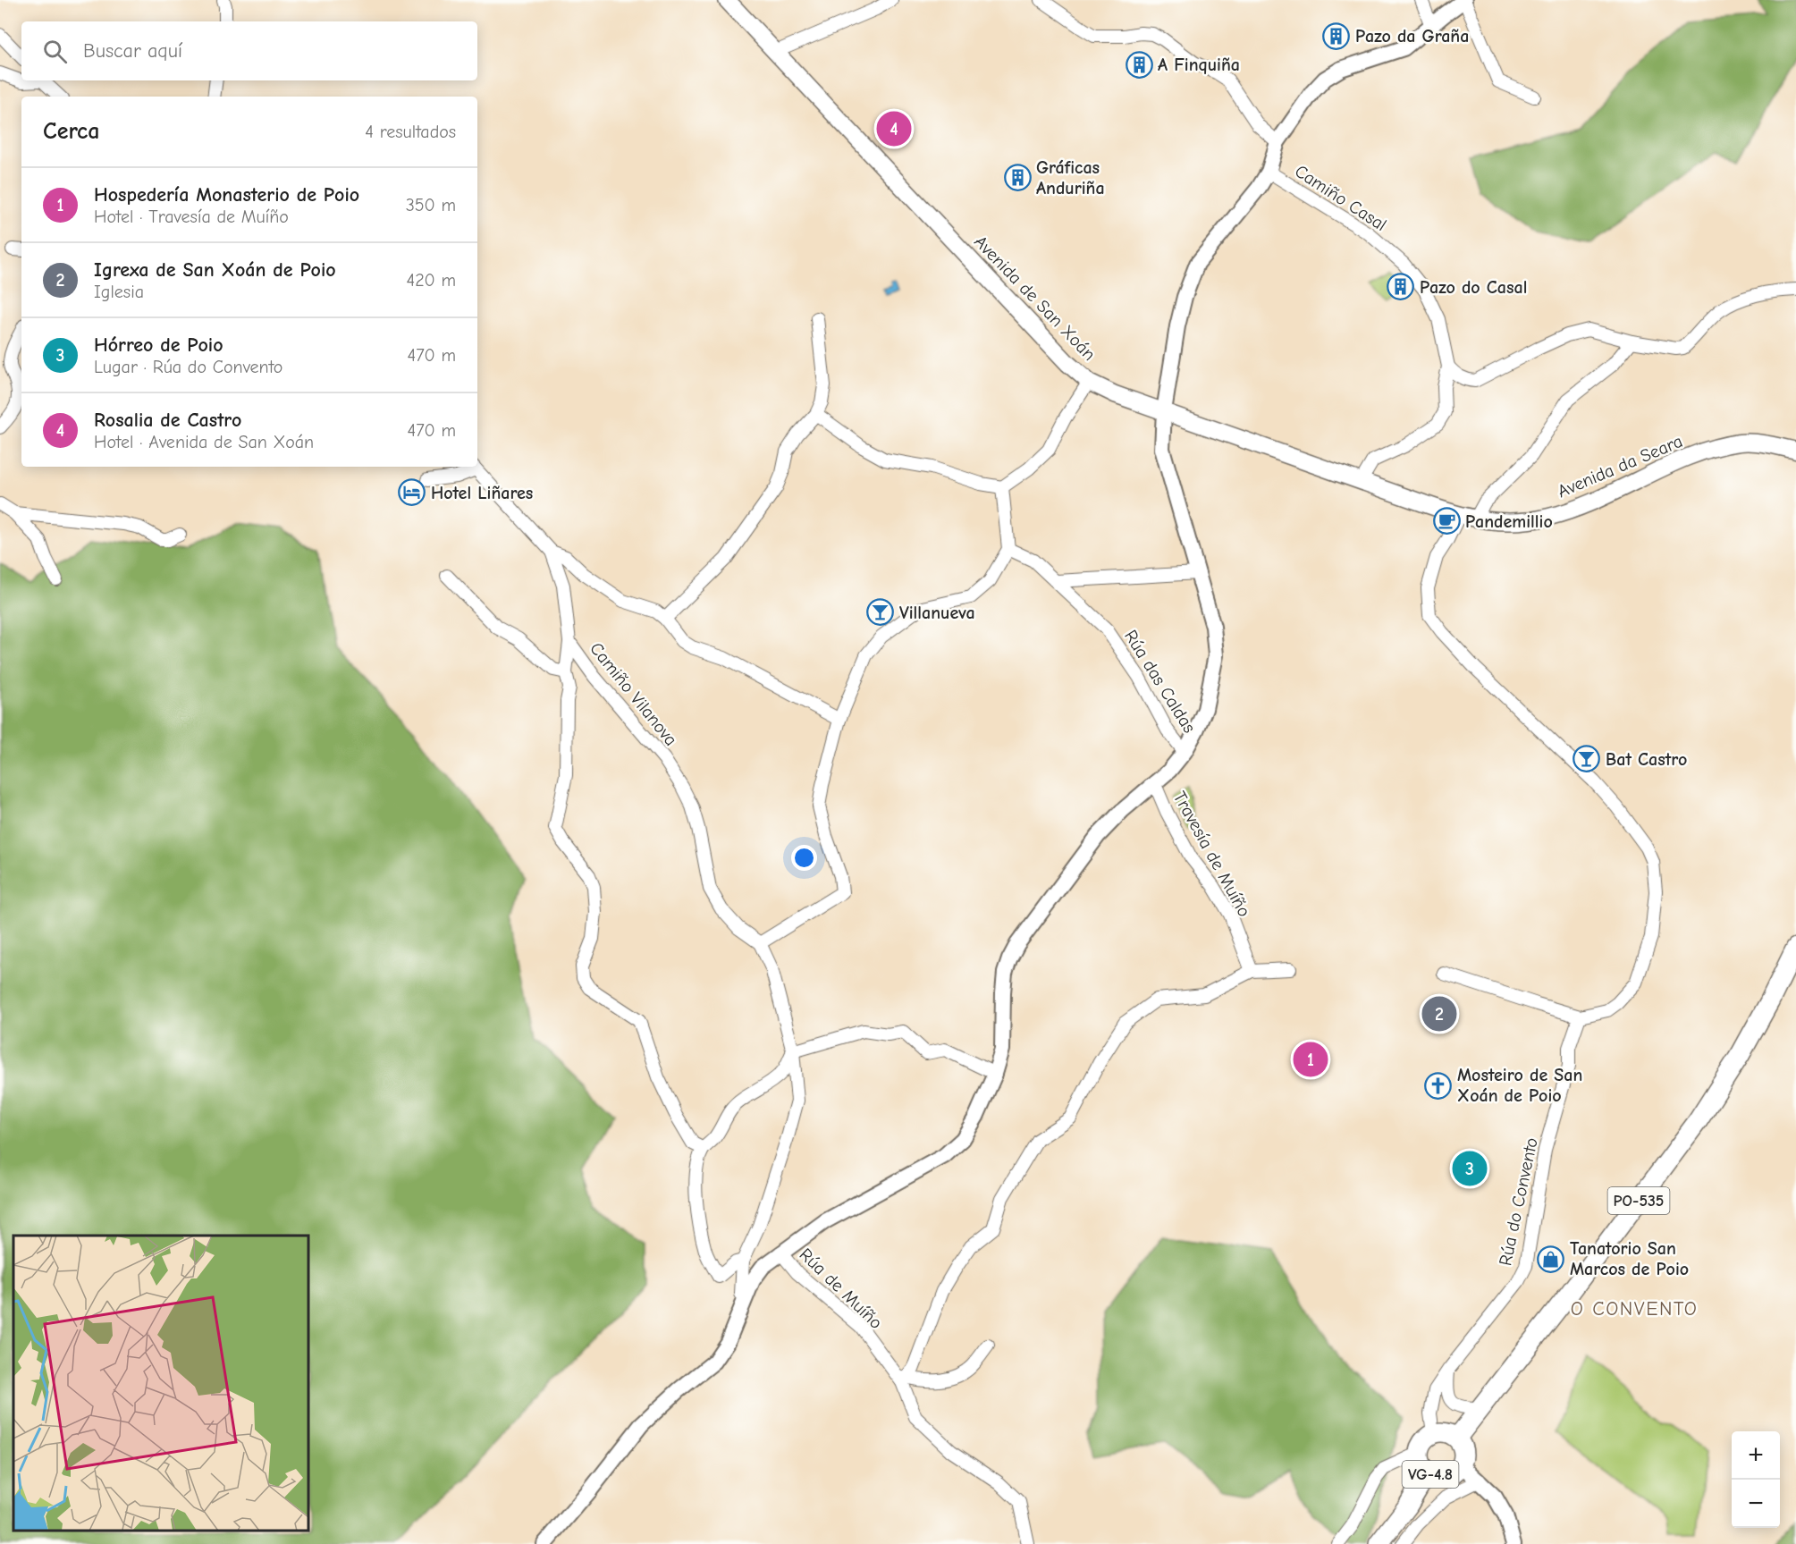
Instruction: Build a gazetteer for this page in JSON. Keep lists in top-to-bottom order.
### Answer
{
  "streets": {
    "highway": ["PO-535", "VG-4.8"],
    "main road": ["Avenida de San Xoán", "Avenida da Seara"],
    "street": [
      "Camiño Casal",
      "Rúa das Caldas",
      "Camiño Vilanova",
      "Travesía de Muíño",
      "Rúa do Convento",
      "Rúa de Muíño"
    ]
  },
  "crossings": [
    ["Avenida de San Xoán", "Avenida da Seara"],
    ["PO-535", "Rúa do Convento"],
    ["PO-535", "VG-4.8"],
    ["Rúa do Convento", "VG-4.8"]
  ],
  "districts": ["O CONVENTO"],
  "places": {
    "building": [
      "Pazo da Graña",
      "A Finquiña",
      "Gráficas Anduriña",
      "Pazo do Casal"
    ],
    "hotel": ["Hotel Liñares"],
    "cafe": ["Pandemillio"],
    "bar": ["Villanueva", "Bat Castro"],
    "church": ["Mosteiro de San Xoán de Poio"],
    "shop": ["Tanatorio San Marcos de Poio"]
  },
  "page": {
    "search": "Buscar aquí",
    "heading": ["Cerca", "4 resultados"],
    "pins": [
      "4",
      "2",
      "1",
      "3"
    ],
    "list": [
      {
        "mark": "1",
        "name": "Hospedería Monasterio de Poio",
        "note": "Hotel · Travesía de Muíño",
        "value": "350 m"
      },
      {
        "mark": "2",
        "name": "Igrexa de San Xoán de Poio",
        "note": "Iglesia",
        "value": "420 m"
      },
      {
        "mark": "3",
        "name": "Hórreo de Poio",
        "note": "Lugar · Rúa do Convento",
        "value": "470 m"
      },
      {
        "mark": "4",
        "name": "Rosalia de Castro",
        "note": "Hotel · Avenida de San Xoán",
        "value": "470 m"
      }
    ],
    "map_buttons": ["+", "−"]
  }
}
